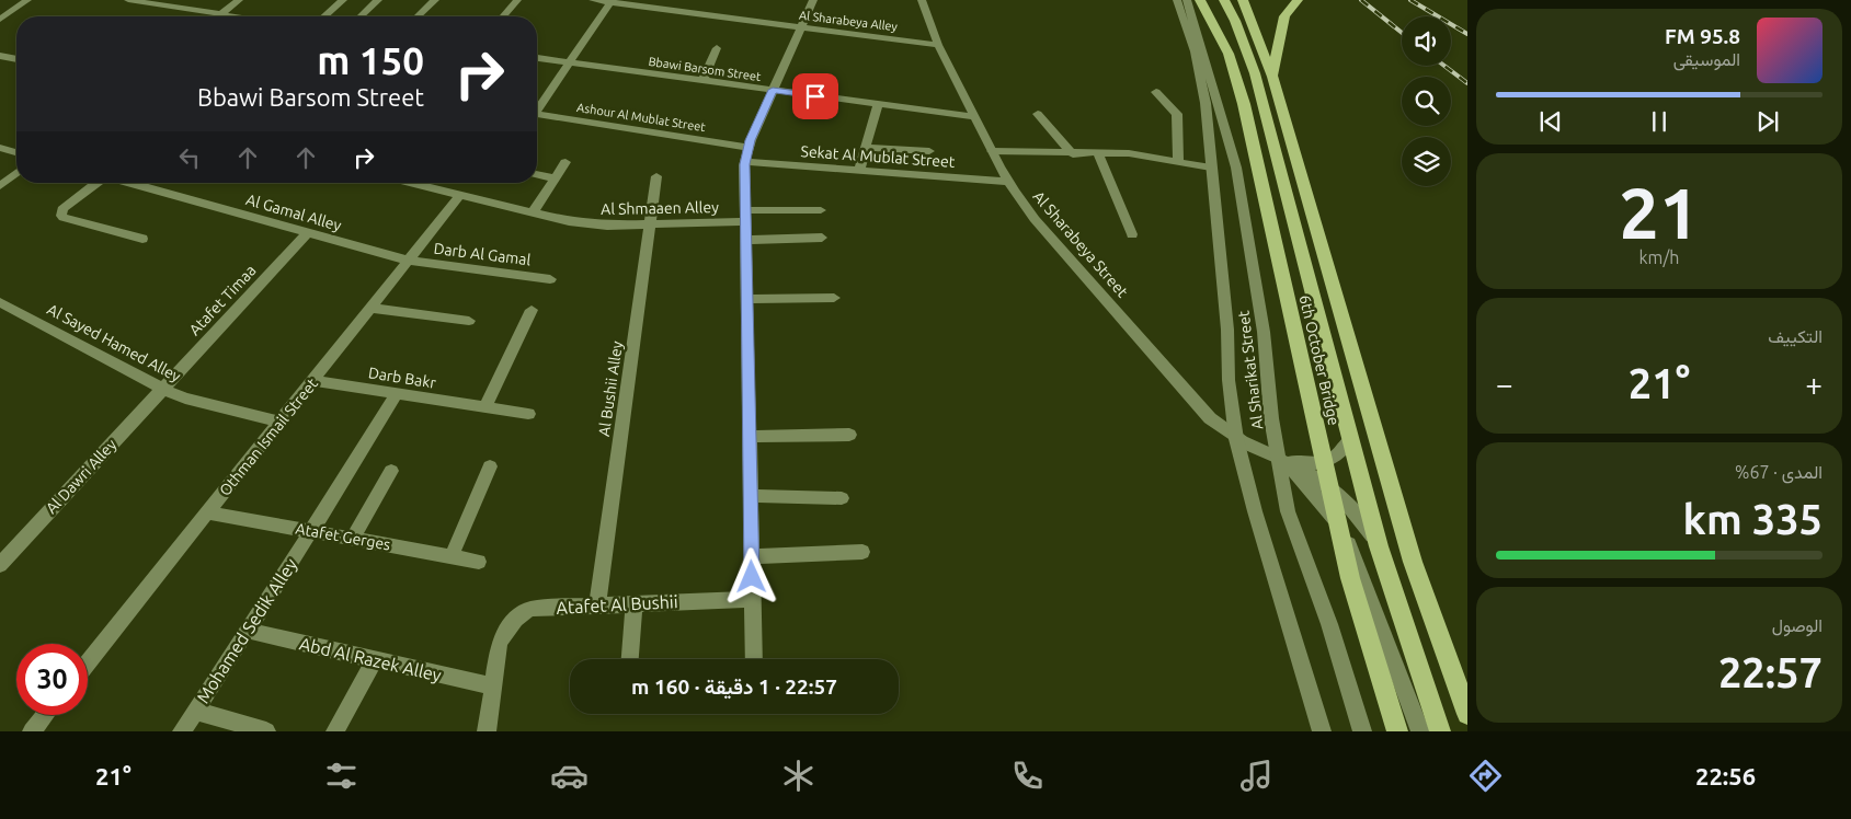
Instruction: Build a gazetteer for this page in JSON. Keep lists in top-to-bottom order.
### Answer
{
  "streets": {
    "highway": ["6th October Bridge"],
    "street": [
      "Al Sharabeya Alley",
      "Bbawi Barsom Street",
      "Ashour Al Mublat Street",
      "Sekat Al Mublat Street",
      "Al Shmaaen Alley",
      "Al Gamal Alley",
      "Al Sharabeya Street",
      "Darb Al Gamal",
      "Atafet Timaa",
      "Al Sayed Hamed Alley",
      "Al Sharikat Street",
      "Darb Bakr",
      "Al Bushii Alley",
      "Othman Ismail Street",
      "Al Dawri Alley",
      "Atafet Gerges",
      "Atafet Al Bushii",
      "Mohamed Sedik Alley",
      "Abd Al Razek Alley"
    ]
  },
  "crossings": [
    ["Al Sharabeya Alley", "Al Sharabeya Street"],
    ["Bbawi Barsom Street", "Al Sharabeya Street"],
    ["Sekat Al Mublat Street", "Al Sharabeya Street"],
    ["Al Shmaaen Alley", "Al Bushii Alley"],
    ["Al Shmaaen Alley", "Othman Ismail Street"],
    ["Al Gamal Alley", "Darb Al Gamal"],
    ["Al Gamal Alley", "Atafet Timaa"],
    ["Al Gamal Alley", "Othman Ismail Street"],
    ["Al Sharabeya Street", "Al Sharikat Street"],
    ["Darb Al Gamal", "Othman Ismail Street"],
    ["Atafet Timaa", "Al Sayed Hamed Alley"],
    ["Atafet Timaa", "Al Dawri Alley"],
    ["Al Sayed Hamed Alley", "Othman Ismail Street"],
    ["Al Sayed Hamed Alley", "Al Dawri Alley"],
    ["Darb Bakr", "Othman Ismail Street"],
    ["Darb Bakr", "Mohamed Sedik Alley"],
    ["Al Bushii Alley", "Atafet Al Bushii"],
    ["Othman Ismail Street", "Atafet Gerges"],
    ["Atafet Gerges", "Mohamed Sedik Alley"],
    ["Atafet Al Bushii", "Abd Al Razek Alley"],
    ["Mohamed Sedik Alley", "Abd Al Razek Alley"]
  ],
  "page": {
    "turn": ["150 m", "Bbawi Barsom Street"],
    "song": ["95.8 FM", "الموسيقى"],
    "tile": [
      ["21", "km/h"],
      "التكييف",
      ["المدى · 67%", "335 km"],
      ["الوصول", "22:57"]
    ],
    "heat": ["−", "21°", "+"],
    "limit": "30",
    "trip": "22:57 · 1 دقيقة · 160 m",
    "tabs": ["22:56", "21°"]
  }
}
